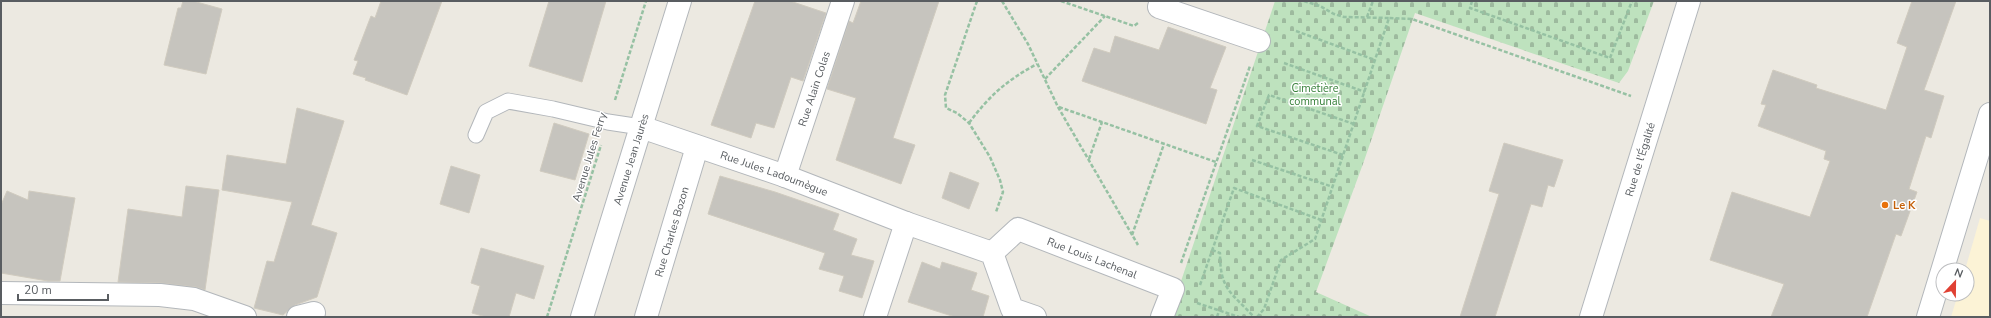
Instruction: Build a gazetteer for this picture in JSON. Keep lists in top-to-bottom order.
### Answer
{
  "streets": {
    "street": [
      "Rue Alain Colas",
      "Avenue Jean Jaurès",
      "Rue de l'Égalité",
      "Rue Jules Ladoumègue",
      "Rue Charles Bozon",
      "Rue Louis Lachenal"
    ],
    "path": ["Avenue Jules Ferry"]
  },
  "crossings": [
    ["Rue Alain Colas", "Rue Jules Ladoumègue"],
    ["Avenue Jean Jaurès", "Rue Jules Ladoumègue"],
    ["Rue Jules Ladoumègue", "Rue Charles Bozon"]
  ],
  "parks": ["Cimetière communal"],
  "places": ["Le K"],
  "scale_bar": "20 m",
  "north": "top"
}
